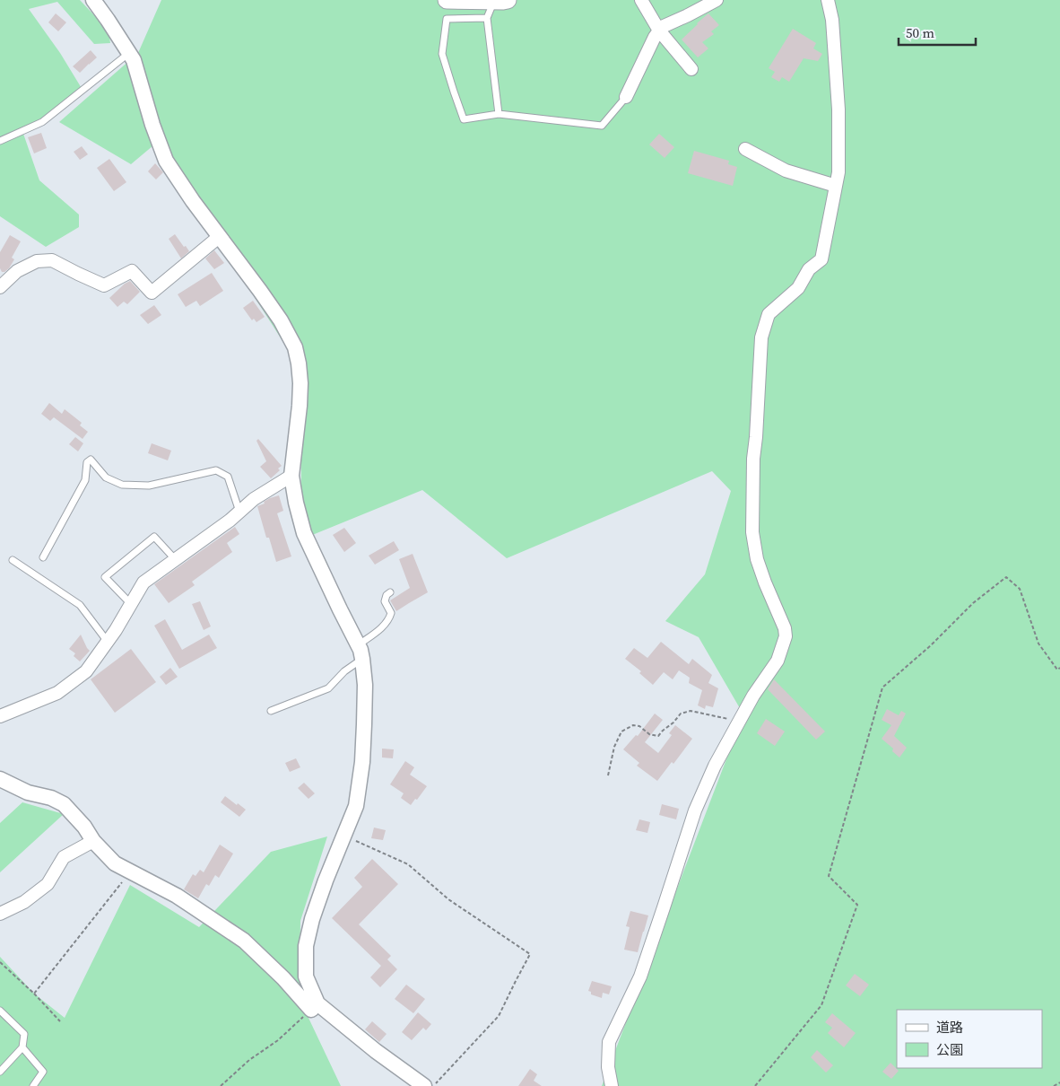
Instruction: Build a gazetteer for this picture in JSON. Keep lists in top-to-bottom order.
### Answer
{
  "legend": ["道路", "公園"],
  "scale_bar": "50 m"
}
